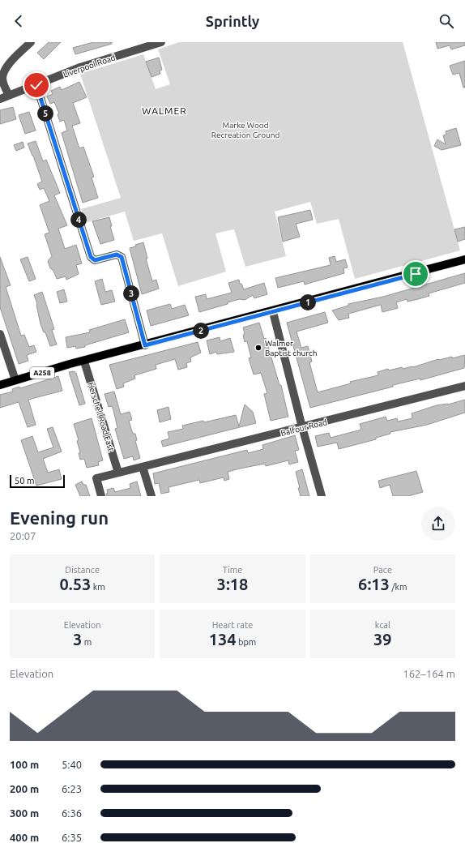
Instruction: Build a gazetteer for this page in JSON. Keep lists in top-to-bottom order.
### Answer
{
  "streets": {
    "main road": ["A258"],
    "street": ["Liverpool Road", "Herschell Road East", "Balfour Road"]
  },
  "crossings": [
    ["A258", "Herschell Road East"],
    ["Herschell Road East", "Balfour Road"]
  ],
  "districts": ["WALMER"],
  "parks": ["Marke Wood Recreation Ground"],
  "places": ["Walmer Baptist church"],
  "scale_bar": "50 m",
  "page": {
    "header": "Sprintly",
    "pins": [
      "5",
      "4",
      "3",
      "1",
      "2"
    ],
    "scale": "50 m",
    "heading": ["Evening run", "20:07"],
    "stats": [
      ["Distance", "0.53 km"],
      ["Time", "3:18"],
      ["Pace", "6:13 /km"],
      ["Elevation", "3 m"],
      ["Heart rate", "134 bpm"],
      ["kcal", "39"]
    ],
    "chart": ["Elevation", "162–164 m"],
    "list": [
      {
        "name": "100 m",
        "note": "5:40"
      },
      {
        "name": "200 m",
        "note": "6:23"
      },
      {
        "name": "300 m",
        "note": "6:36"
      },
      {
        "name": "400 m",
        "note": "6:35"
      }
    ]
  }
}
